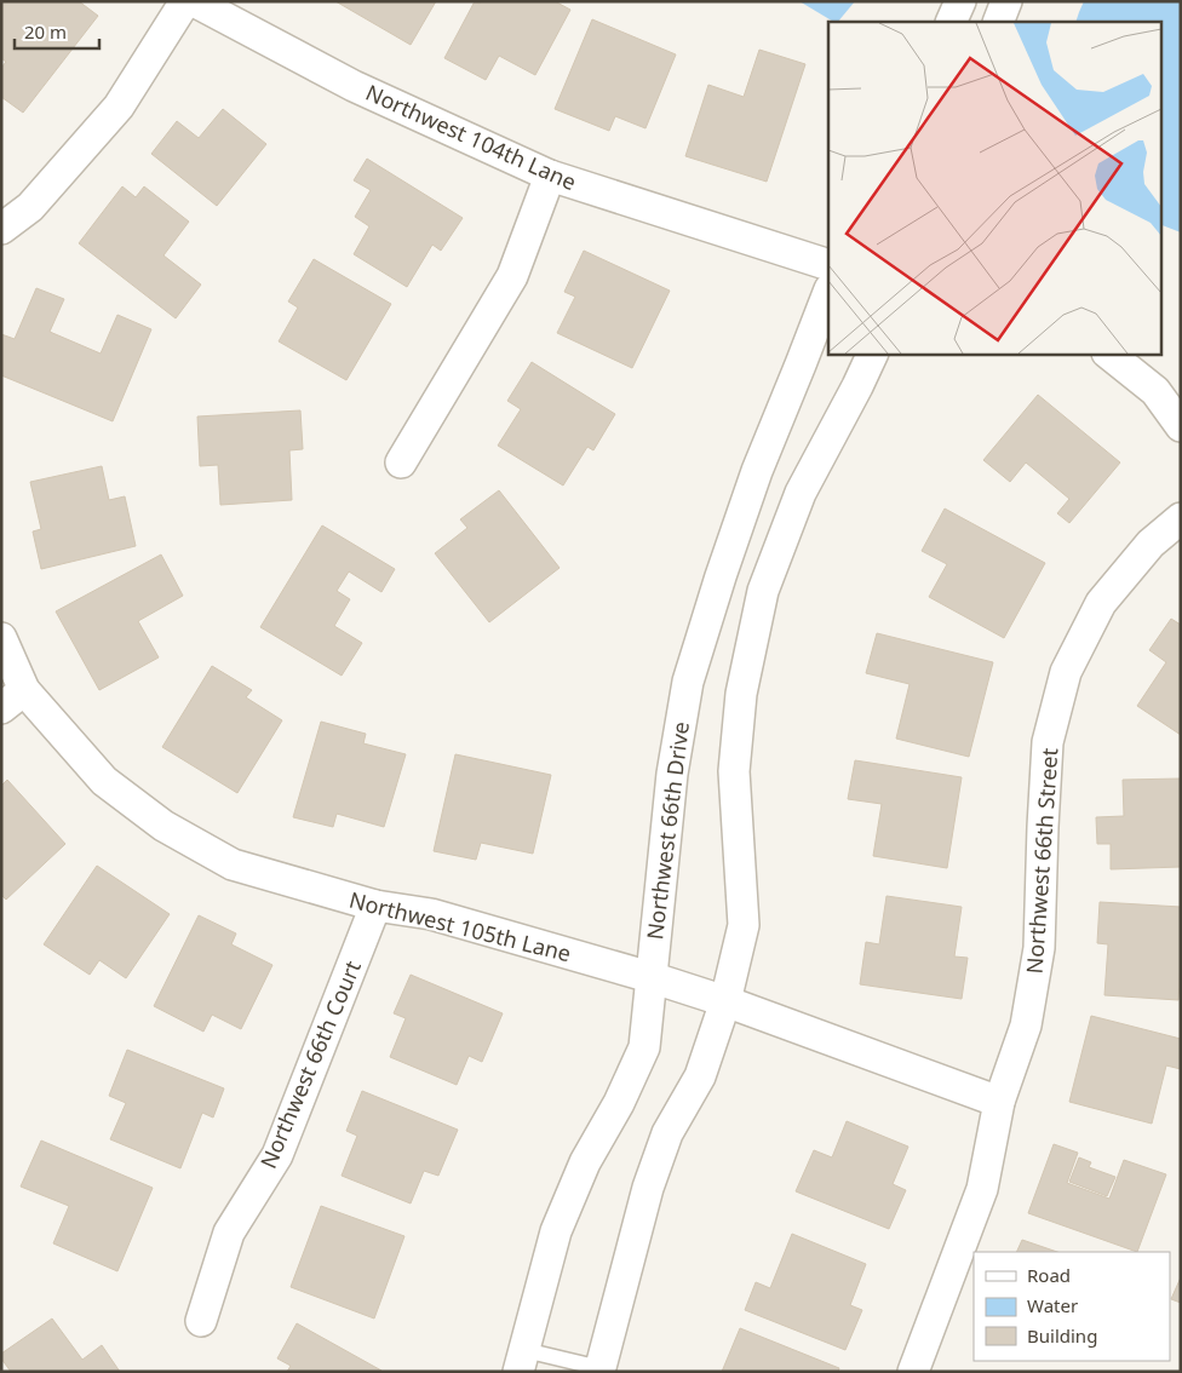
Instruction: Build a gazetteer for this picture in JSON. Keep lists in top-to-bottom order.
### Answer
{
  "streets": {
    "street": [
      "Northwest 104th Lane",
      "Northwest 66th Drive",
      "Northwest 66th Street",
      "Northwest 105th Lane",
      "Northwest 66th Court"
    ]
  },
  "crossings": [
    ["Northwest 66th Drive", "Northwest 105th Lane"],
    ["Northwest 66th Street", "Northwest 105th Lane"],
    ["Northwest 105th Lane", "Northwest 66th Court"]
  ],
  "legend": ["Road", "Water", "Building"],
  "scale_bar": "20 m"
}
